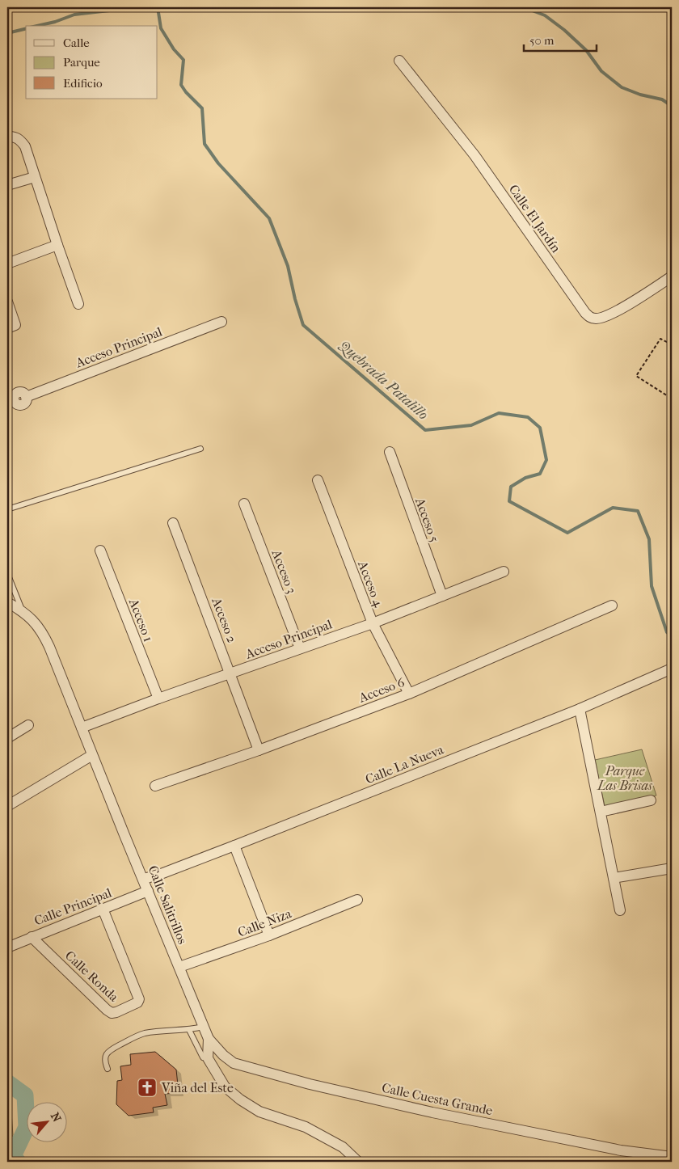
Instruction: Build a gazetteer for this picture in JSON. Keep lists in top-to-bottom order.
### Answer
{
  "streets": {
    "street": [
      "Calle El Jardín",
      "Acceso Principal",
      "Acceso 5",
      "Acceso 3",
      "Acceso 4",
      "Acceso 1",
      "Acceso 2",
      "Acceso 6",
      "Calle La Nueva",
      "Calle Salitrillos",
      "Calle Principal",
      "Calle Niza",
      "Calle Ronda",
      "Calle Cuesta Grande"
    ]
  },
  "crossings": [
    ["Acceso Principal", "Acceso 5"],
    ["Acceso Principal", "Acceso 3"],
    ["Acceso Principal", "Acceso 4"],
    ["Acceso Principal", "Acceso 1"],
    ["Acceso Principal", "Acceso 2"],
    ["Acceso Principal", "Calle Salitrillos"],
    ["Acceso 4", "Acceso 6"],
    ["Acceso 2", "Acceso 6"],
    ["Calle La Nueva", "Calle Salitrillos"],
    ["Calle Salitrillos", "Calle Principal"],
    ["Calle Salitrillos", "Calle Niza"],
    ["Calle Salitrillos", "Calle Cuesta Grande"],
    ["Calle Principal", "Calle Ronda"]
  ],
  "water": ["Quebrada Patalillo"],
  "parks": ["Parque Las Brisas"],
  "places": {
    "church": ["Viña del Este"]
  },
  "legend": ["Calle", "Parque", "Edificio"],
  "scale_bar": "50 m",
  "north": "top right"
}
